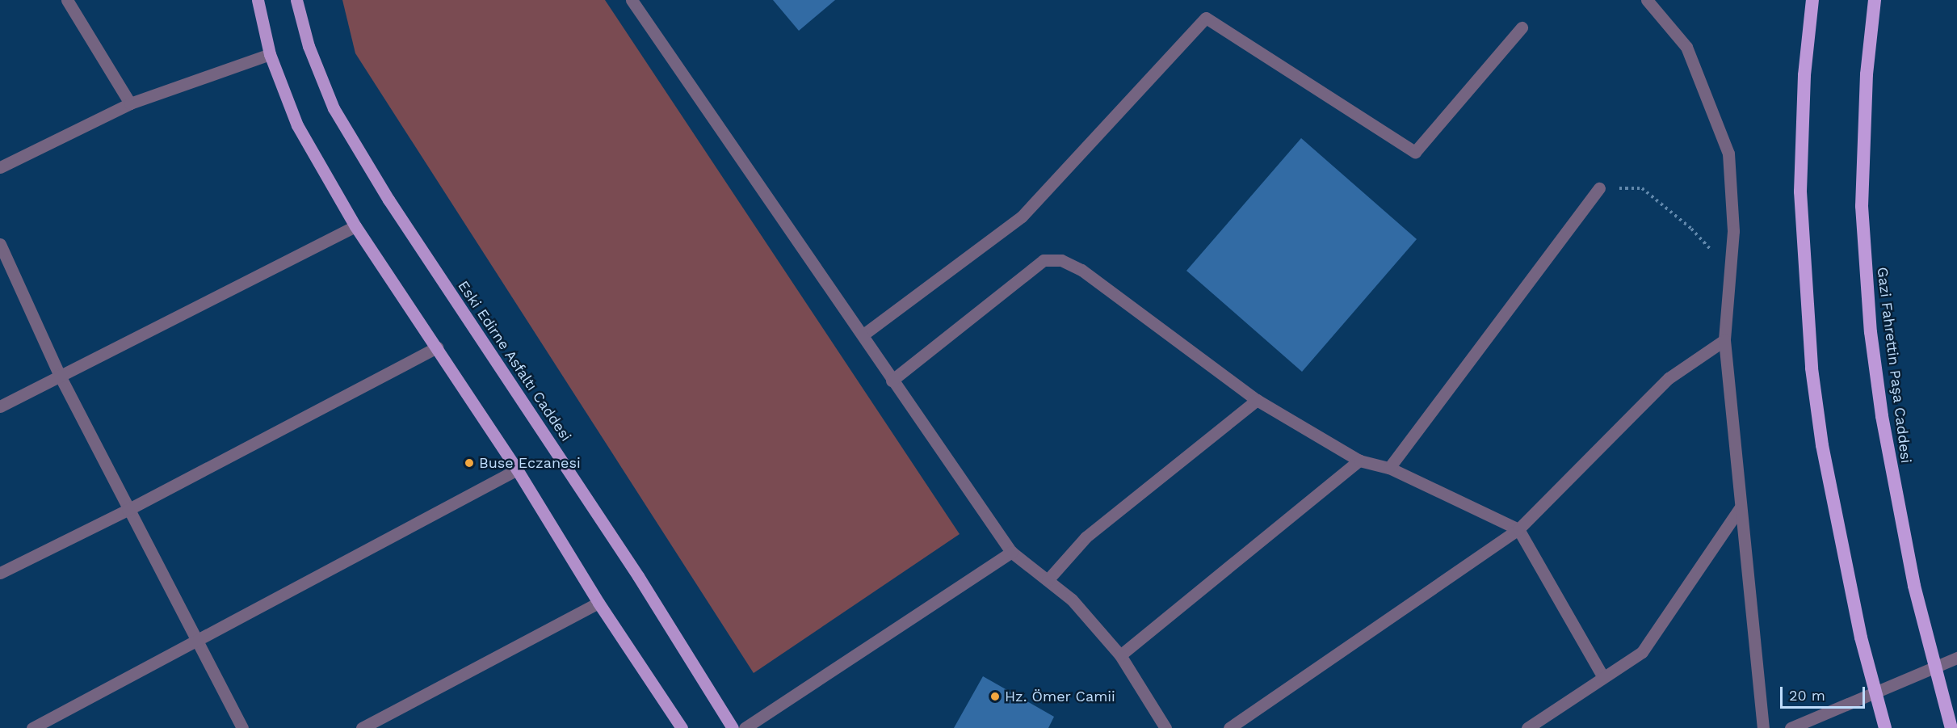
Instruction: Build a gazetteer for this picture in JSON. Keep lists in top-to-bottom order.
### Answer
{
  "streets": {
    "highway": ["Gazi Fahrettin Paşa Caddesi"],
    "main road": ["Eski Edirne Asfaltı Caddesi"]
  },
  "places": ["Buse Eczanesi", "Hz. Ömer Camii"],
  "scale_bar": "20 m"
}
